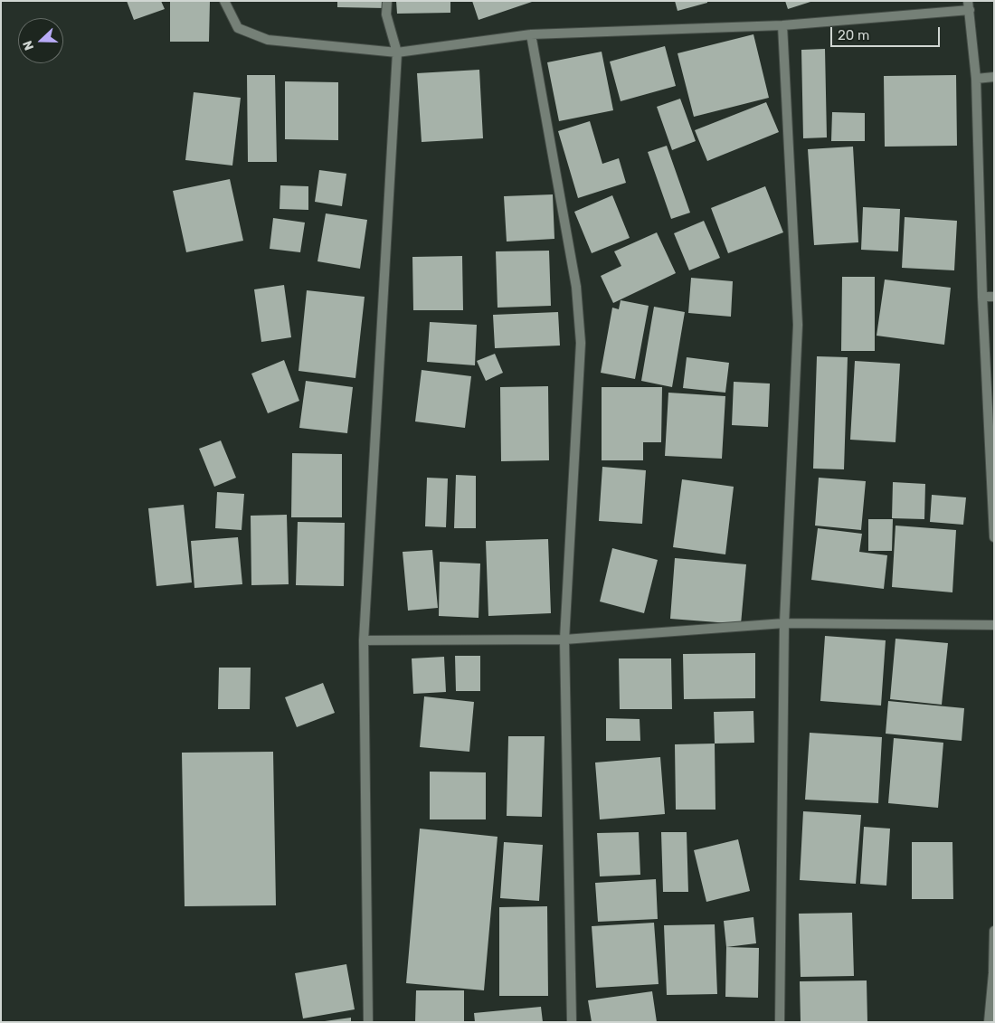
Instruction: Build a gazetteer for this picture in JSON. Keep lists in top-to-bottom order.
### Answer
{
  "scale_bar": "20 m",
  "north": "left"
}
